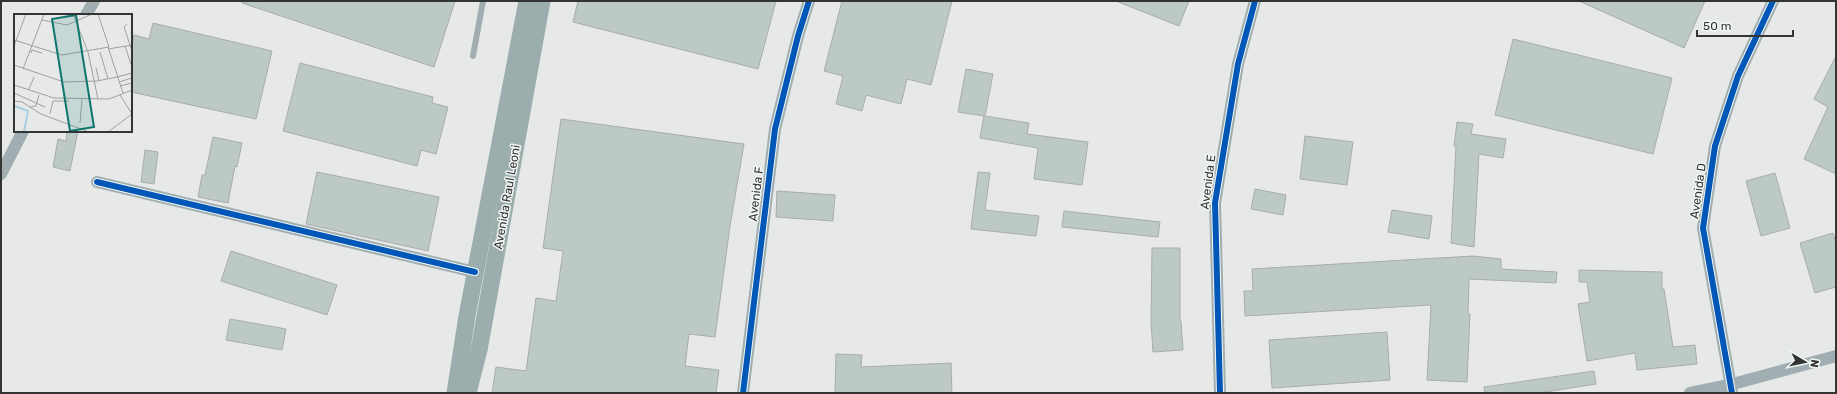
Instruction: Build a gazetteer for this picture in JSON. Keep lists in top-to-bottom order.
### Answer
{
  "streets": {
    "main road": ["Avenida Raul Leoni"],
    "street": ["Avenida E", "Avenida D", "Avenida F"]
  },
  "scale_bar": "50 m",
  "north": "right"
}
